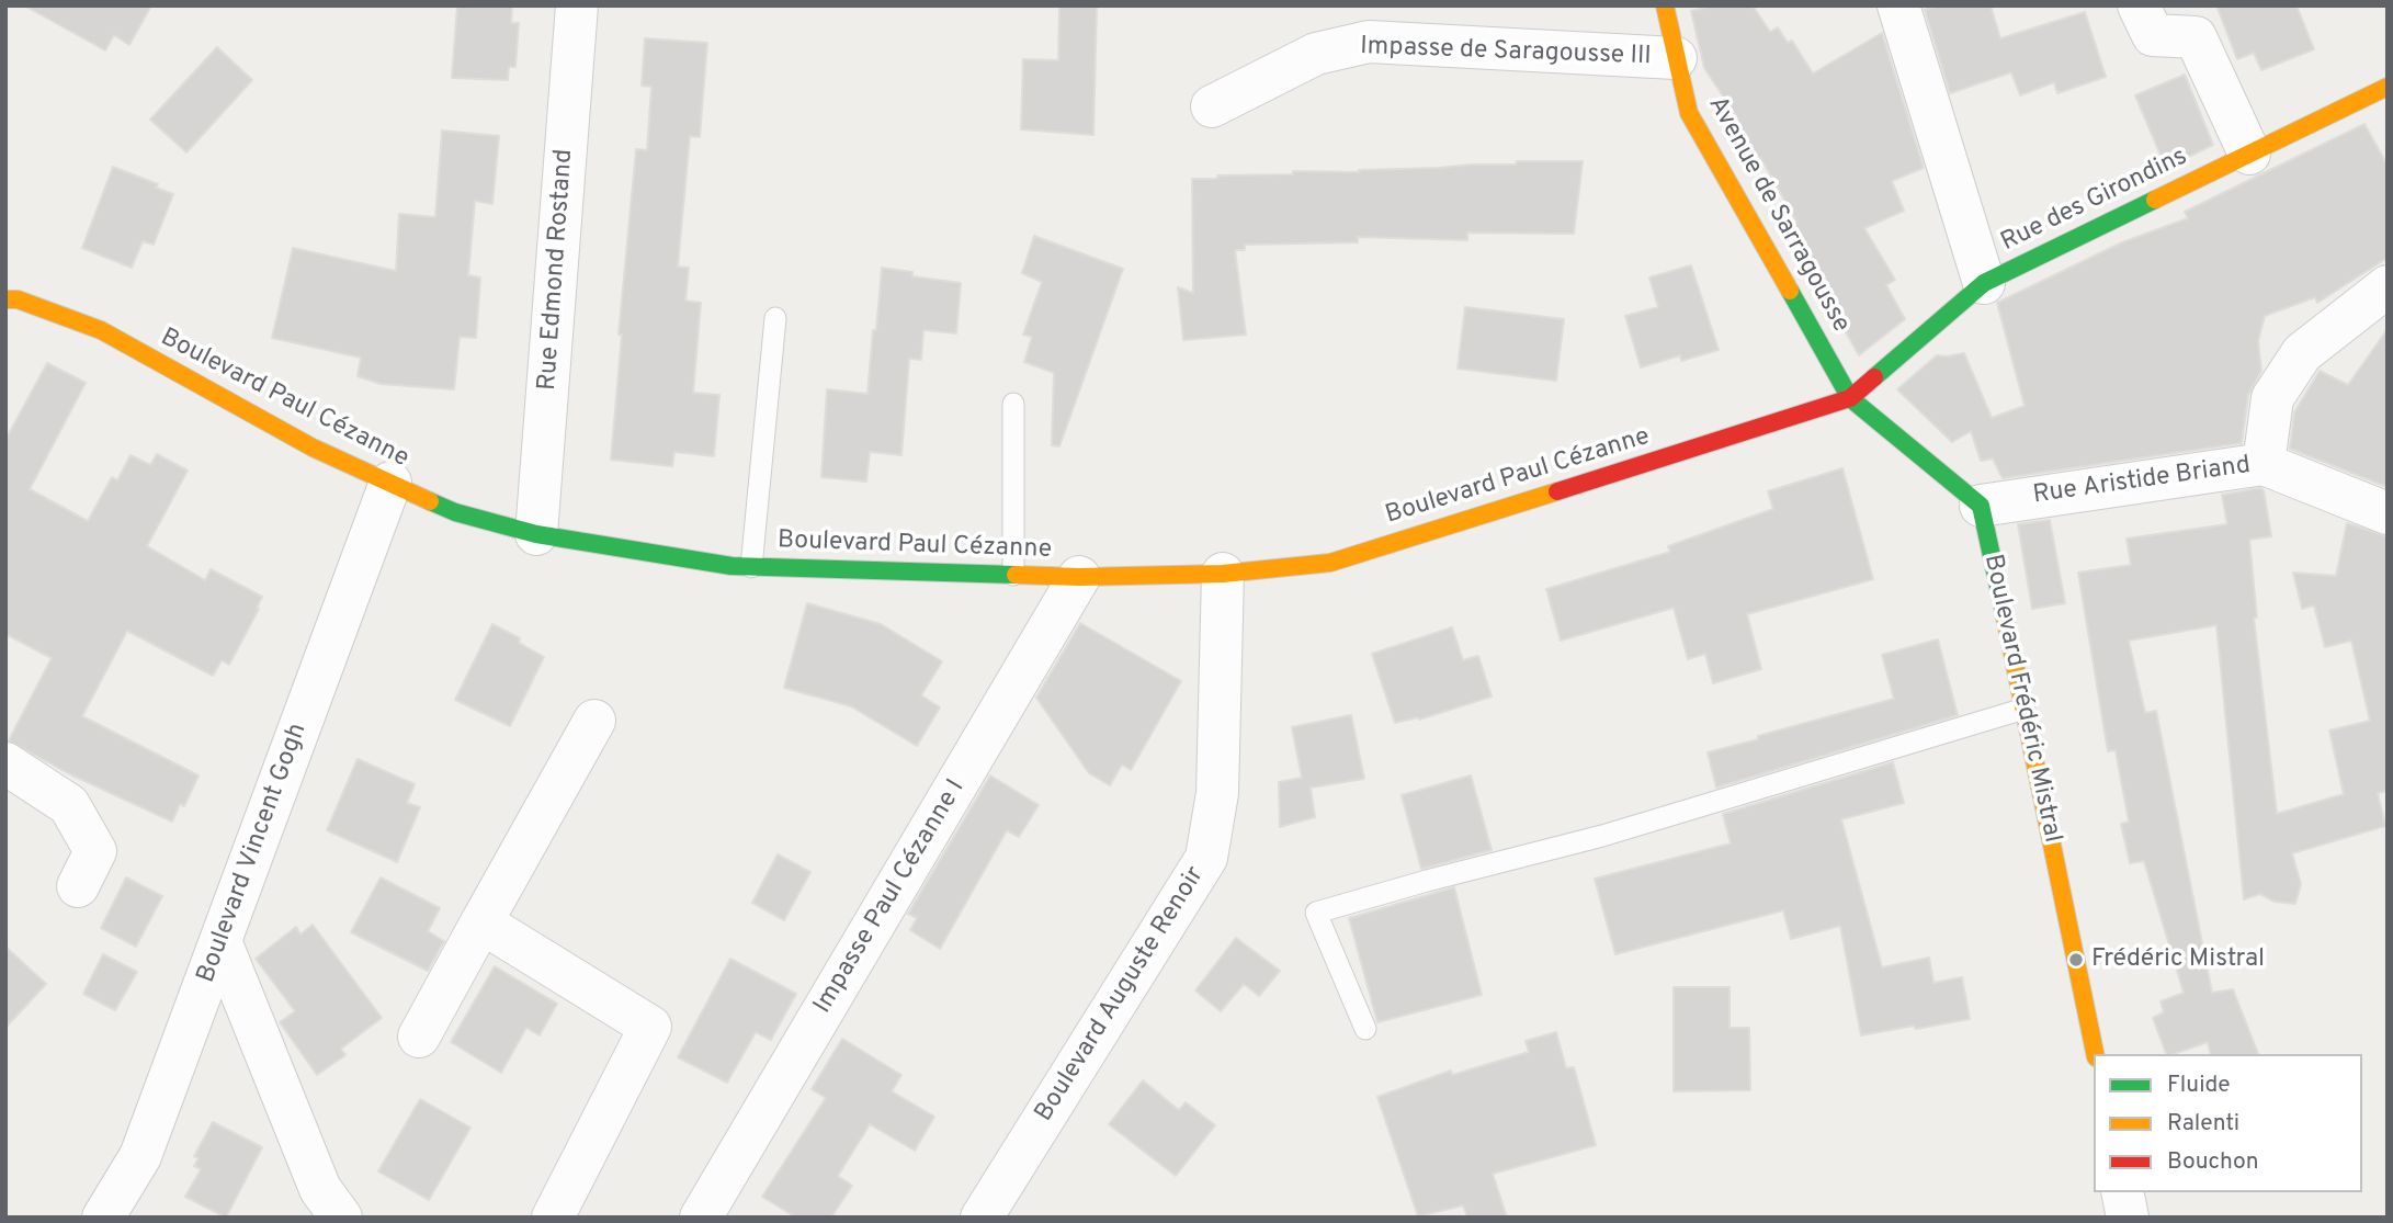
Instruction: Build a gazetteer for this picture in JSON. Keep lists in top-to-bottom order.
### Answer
{
  "streets": {
    "street": [
      "Impasse de Saragousse III",
      "Rue des Girondins",
      "Avenue de Sarragousse",
      "Rue Edmond Rostand",
      "Boulevard Paul Cézanne",
      "Rue Aristide Briand",
      "Boulevard Frédéric Mistral",
      "Boulevard Vincent Gogh",
      "Impasse Paul Cézanne I",
      "Boulevard Auguste Renoir"
    ]
  },
  "crossings": [
    ["Impasse de Saragousse III", "Avenue de Sarragousse"],
    ["Rue des Girondins", "Avenue de Sarragousse"],
    ["Rue des Girondins", "Boulevard Paul Cézanne"],
    ["Avenue de Sarragousse", "Boulevard Paul Cézanne"],
    ["Rue Edmond Rostand", "Boulevard Paul Cézanne"],
    ["Boulevard Paul Cézanne", "Boulevard Vincent Gogh"],
    ["Boulevard Paul Cézanne", "Impasse Paul Cézanne I"],
    ["Boulevard Paul Cézanne", "Boulevard Auguste Renoir"],
    ["Rue Aristide Briand", "Boulevard Frédéric Mistral"]
  ],
  "places": ["Frédéric Mistral"],
  "legend": ["Fluide", "Ralenti", "Bouchon"]
}
